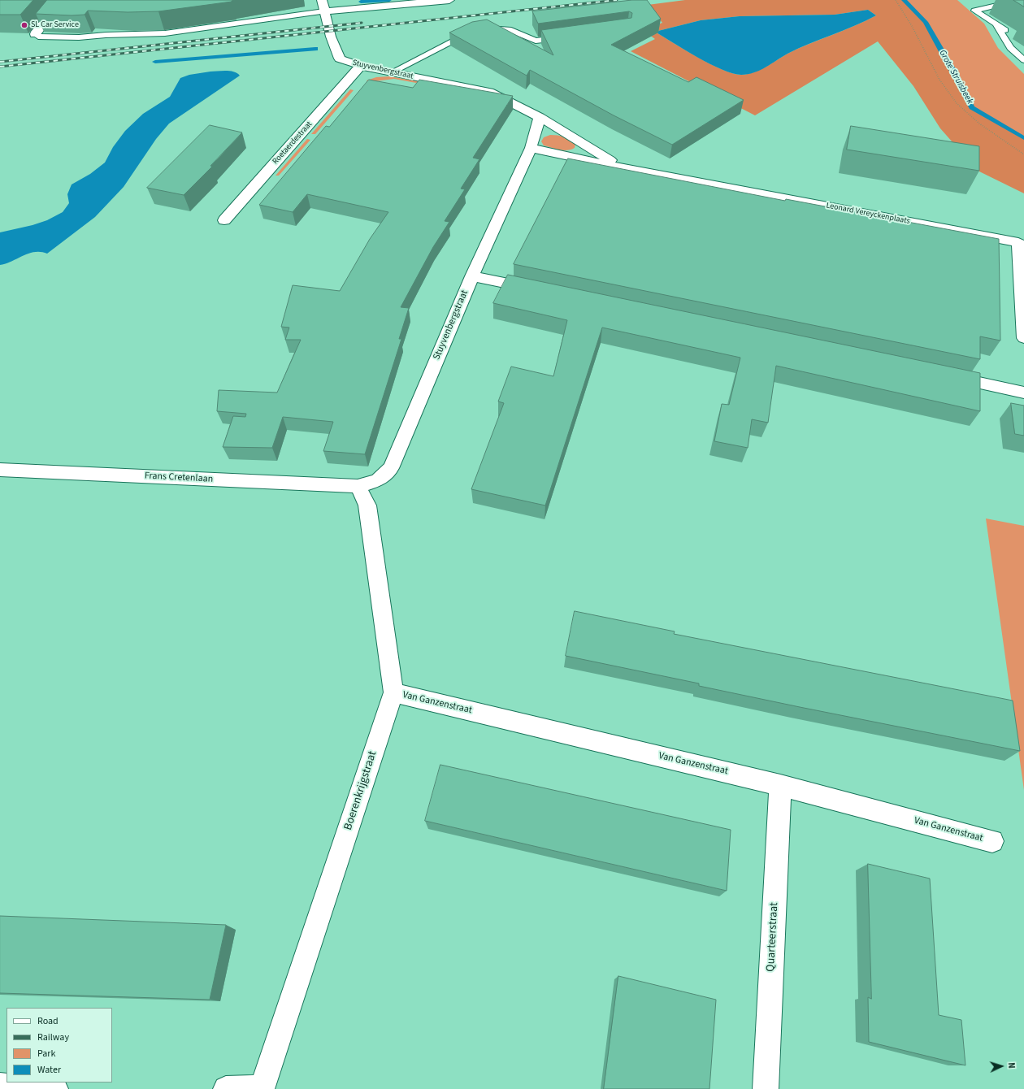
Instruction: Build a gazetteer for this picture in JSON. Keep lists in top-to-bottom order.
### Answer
{
  "streets": {
    "street": [
      "Stuyvenbergstraat",
      "Roetaerdestraat",
      "Leonard Vereyckenplaats",
      "Frans Cretenlaan",
      "Van Ganzenstraat",
      "Boerenkrijgstraat",
      "Quarteerstraat"
    ]
  },
  "crossings": [
    ["Stuyvenbergstraat", "Roetaerdestraat"],
    ["Stuyvenbergstraat", "Leonard Vereyckenplaats"],
    ["Stuyvenbergstraat", "Frans Cretenlaan"],
    ["Stuyvenbergstraat", "Boerenkrijgstraat"],
    ["Frans Cretenlaan", "Boerenkrijgstraat"],
    ["Van Ganzenstraat", "Boerenkrijgstraat"],
    ["Van Ganzenstraat", "Quarteerstraat"]
  ],
  "water": ["Grote Struisbeek"],
  "places": ["SL Car Service"],
  "legend": [
    "Road",
    "Railway",
    "Park",
    "Water"
  ],
  "north": "right"
}
